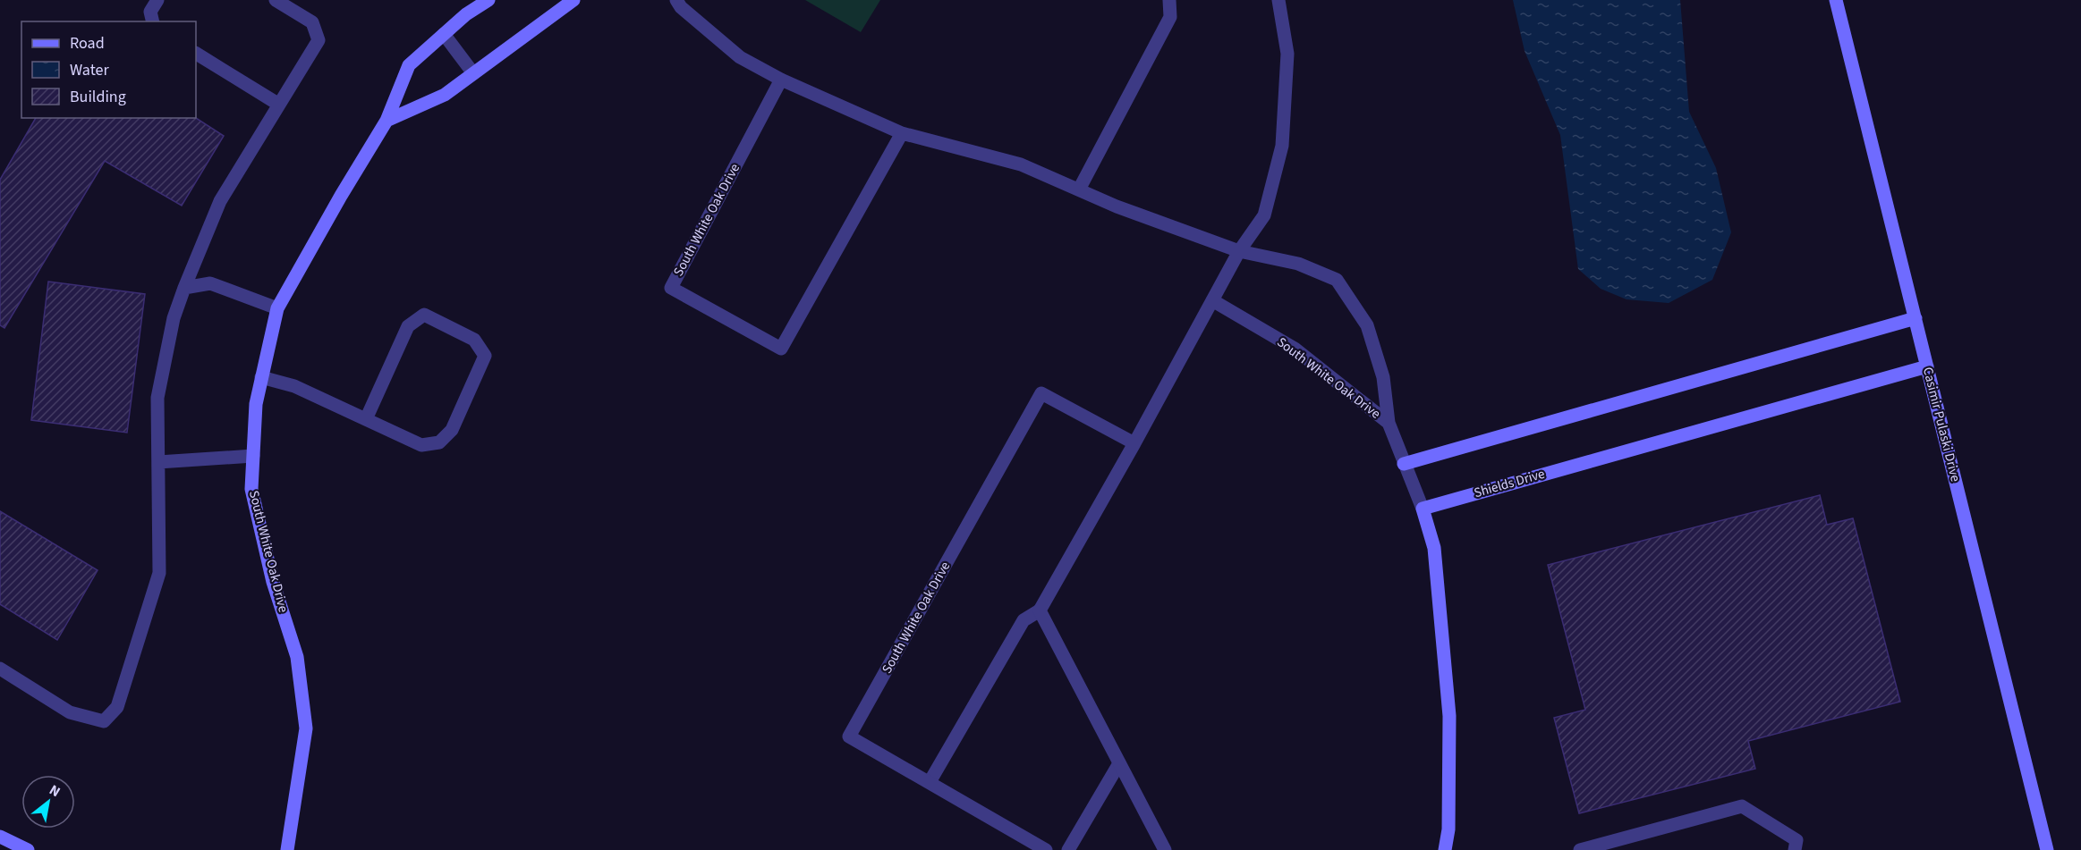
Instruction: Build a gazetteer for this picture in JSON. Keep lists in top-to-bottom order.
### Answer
{
  "streets": {
    "street": ["South White Oak Drive", "Casimir Pulaski Drive", "Shields Drive"]
  },
  "crossings": [
    ["South White Oak Drive", "Shields Drive"],
    ["Casimir Pulaski Drive", "Shields Drive"]
  ],
  "legend": ["Road", "Water", "Building"],
  "north": "top right"
}
